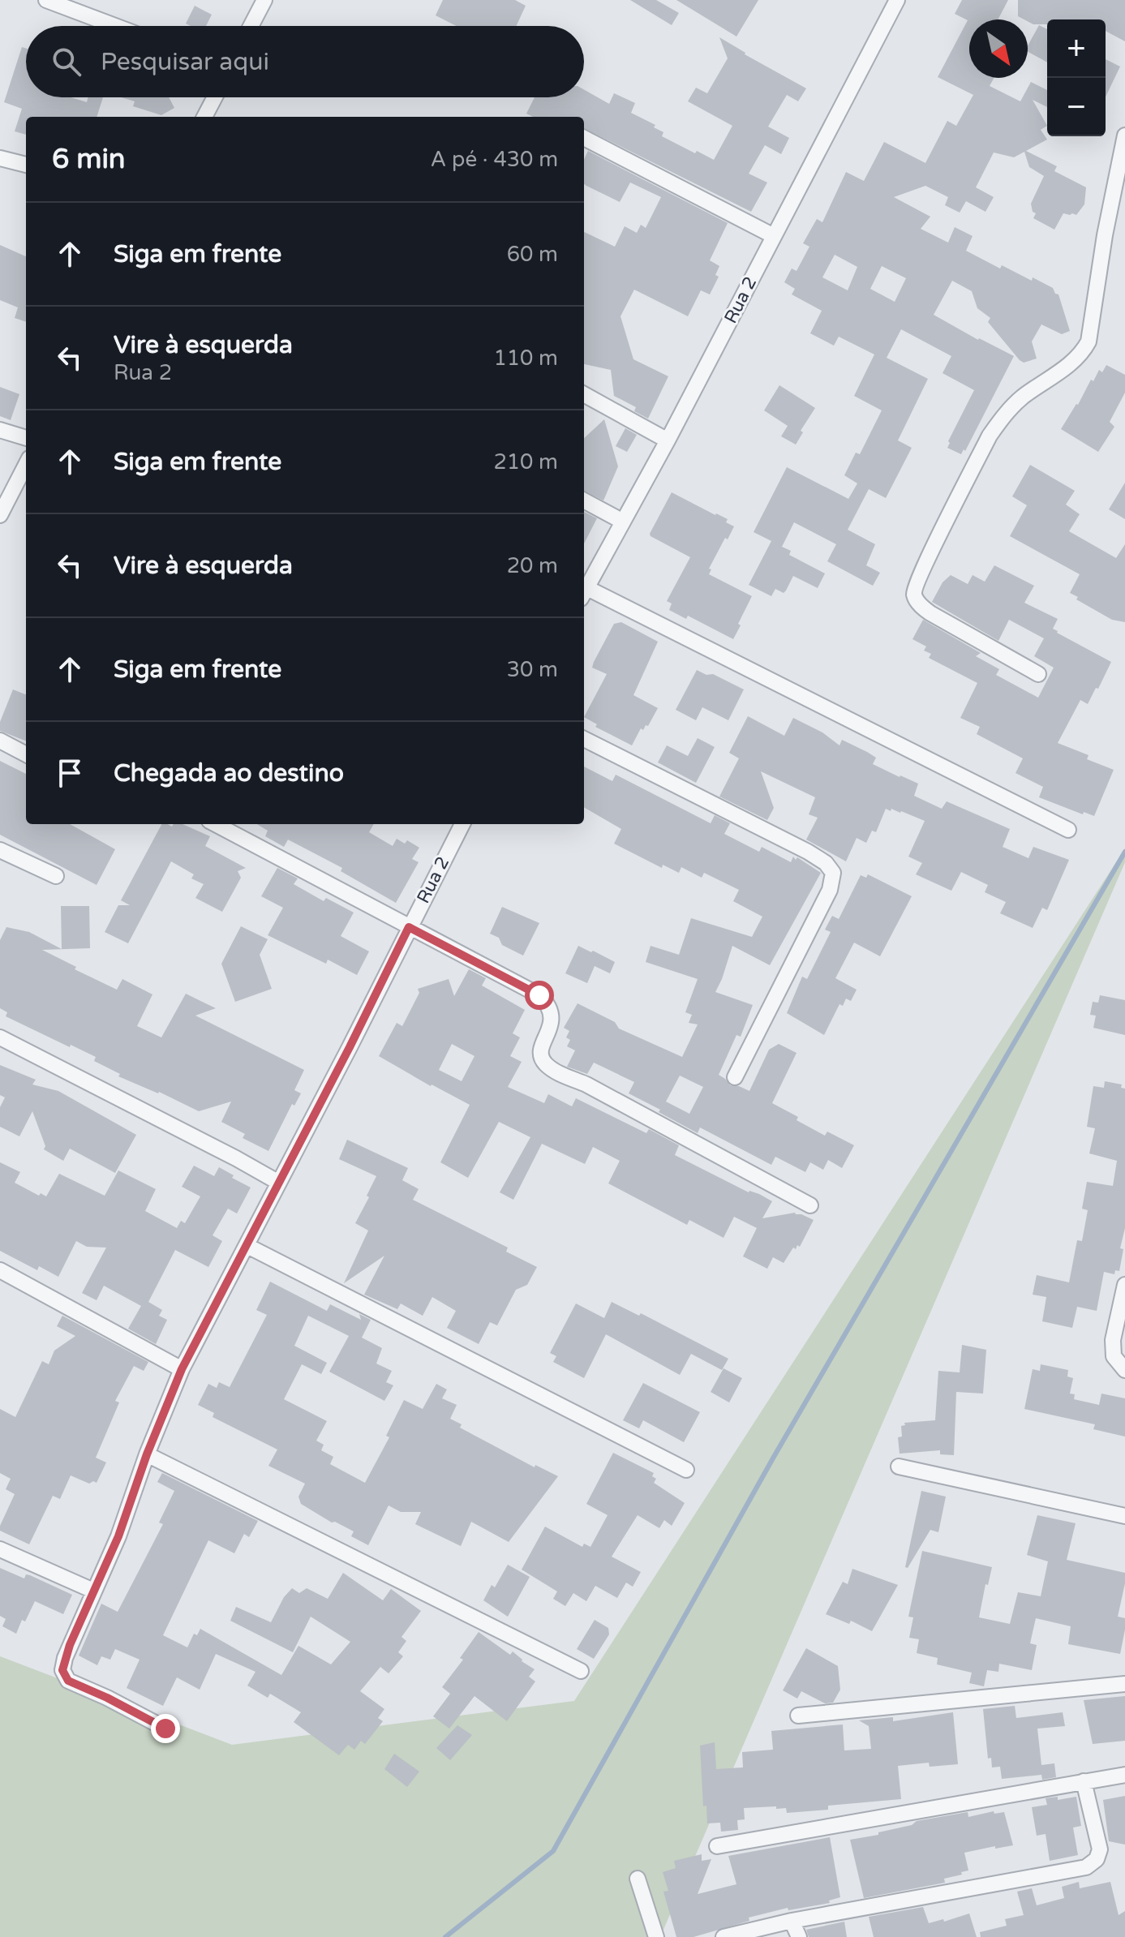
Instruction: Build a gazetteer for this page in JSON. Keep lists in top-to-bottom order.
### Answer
{
  "streets": {
    "street": ["Rua 2"]
  },
  "north": "bottom right",
  "page": {
    "map_buttons": ["+", "−"],
    "search": "Pesquisar aqui",
    "heading": ["6 min", "A pé · 430 m"],
    "list": [
      ["Siga em frente", "60 m"],
      ["Vire à esquerda", "Rua 2", "110 m"],
      ["Siga em frente", "210 m"],
      ["Vire à esquerda", "20 m"],
      ["Siga em frente", "30 m"],
      "Chegada ao destino"
    ]
  }
}
